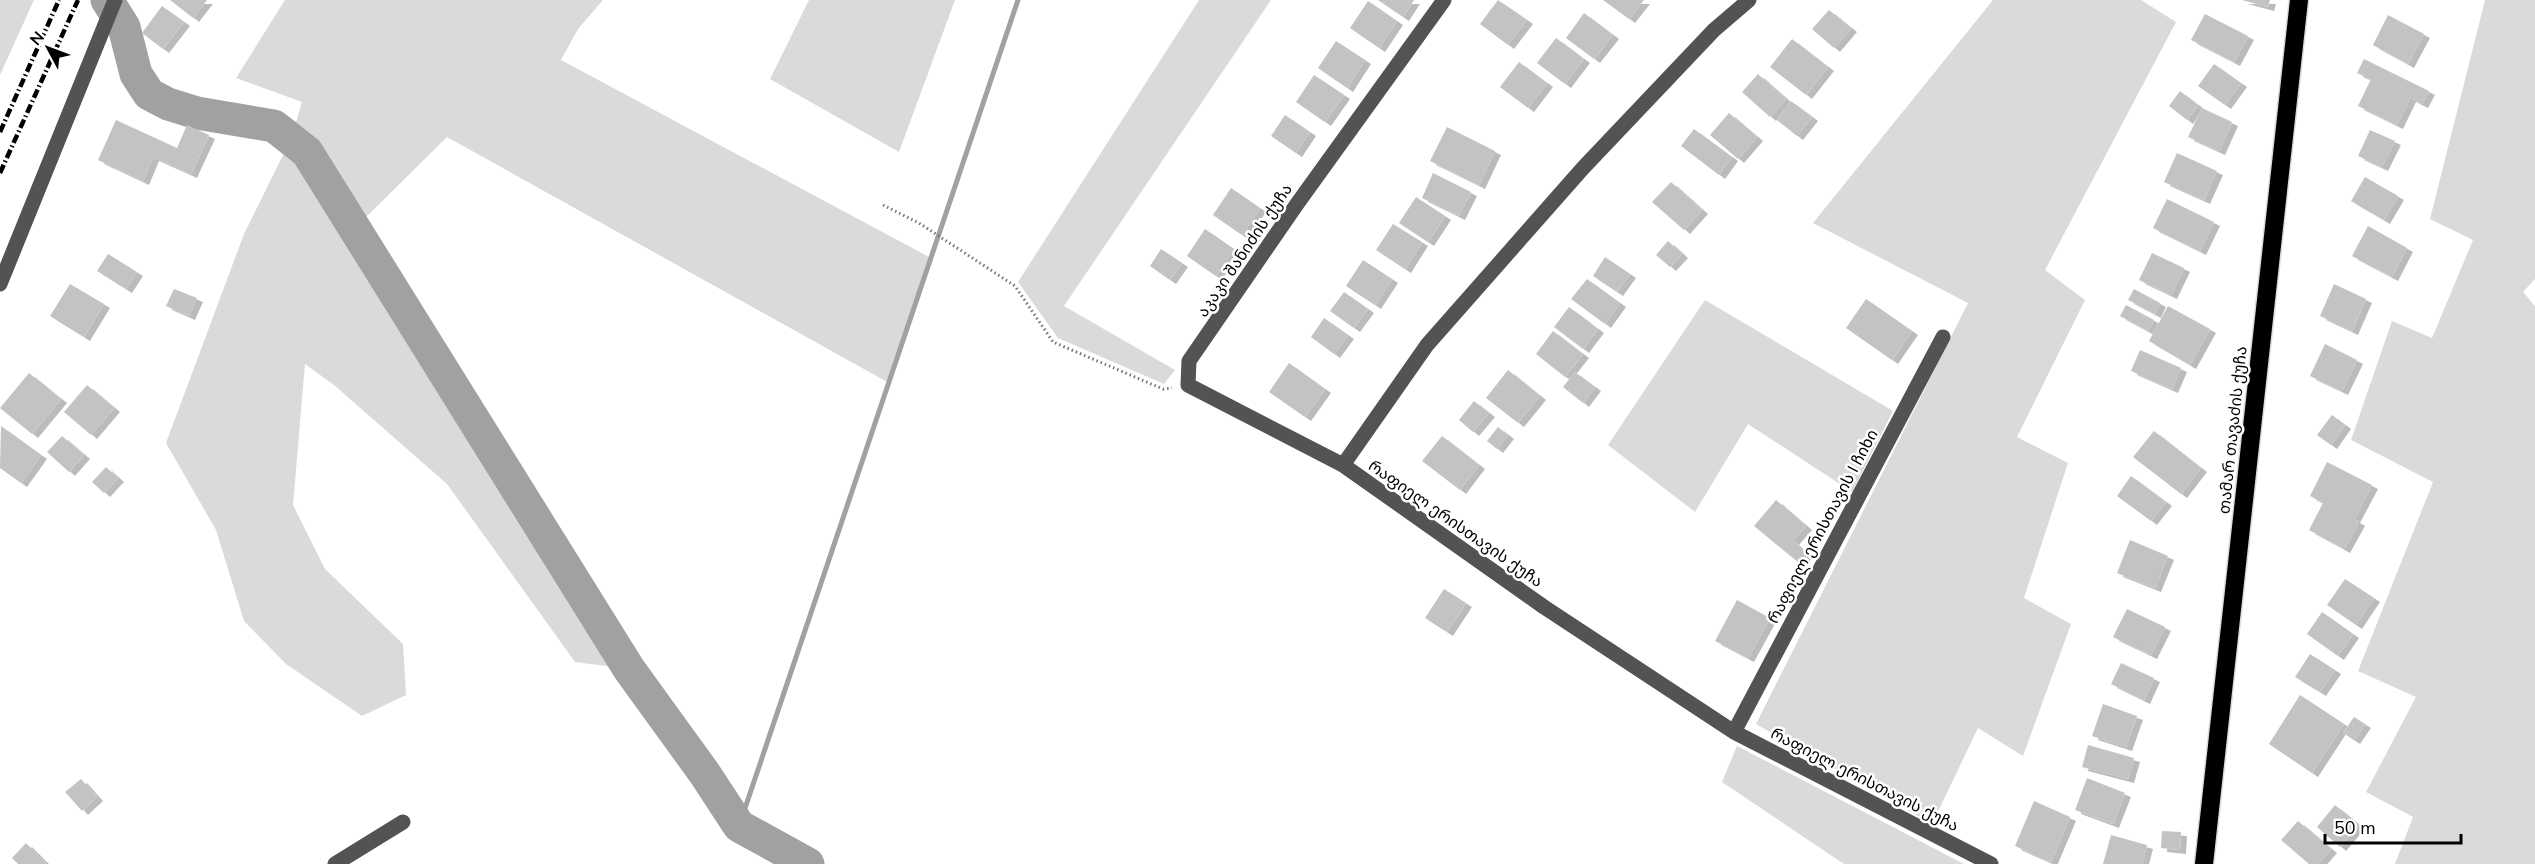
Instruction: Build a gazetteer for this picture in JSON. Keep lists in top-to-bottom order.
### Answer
{
  "streets": {
    "highway": ["თამარ თავაძის ქუჩა"],
    "street": ["აკაკი შანიძის ქუჩა", "რაფიელ ერისთავის ქუჩა", "რაფიელ ერისთავის I ჩიხი"]
  },
  "crossings": [
    ["რაფიელ ერისთავის ქუჩა", "რაფიელ ერისთავის I ჩიხი"]
  ],
  "scale_bar": "50 m",
  "north": "top left"
}
